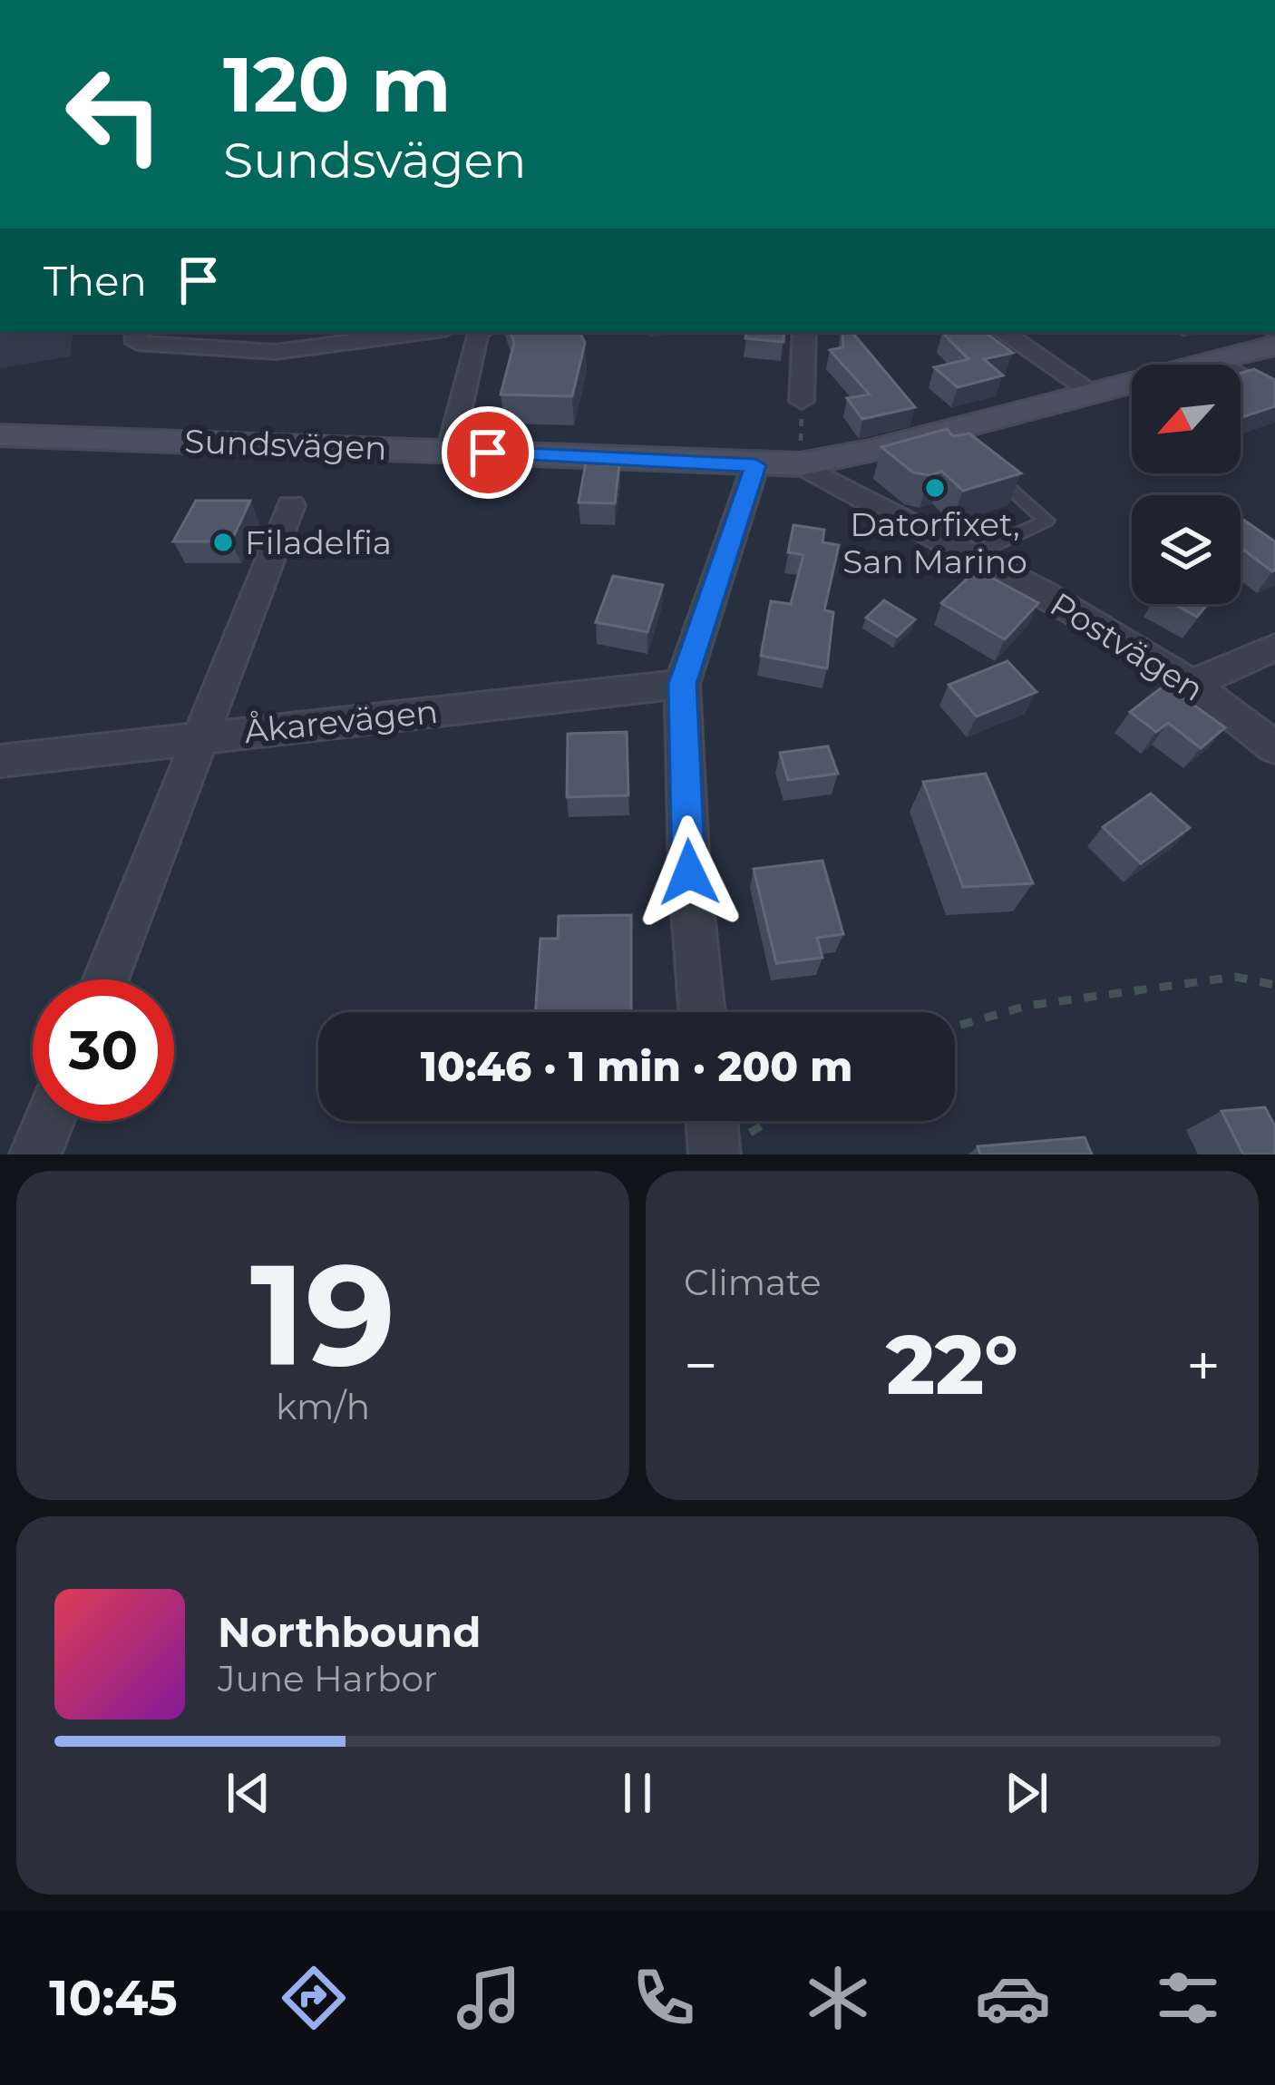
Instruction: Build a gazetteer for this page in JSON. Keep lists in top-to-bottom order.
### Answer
{
  "streets": {
    "street": ["Sundsvägen", "Postvägen", "Åkarevägen"]
  },
  "crossings": [
    ["Sundsvägen", "Postvägen"]
  ],
  "places": ["Datorfixet, San Marino", "Filadelfia"],
  "north": "bottom left",
  "page": {
    "turn": ["120 m", "Sundsvägen"],
    "then": "Then",
    "limit": "30",
    "trip": "10:46 · 1 min · 200 m",
    "tile": [
      ["19", "km/h"],
      "Climate"
    ],
    "heat": ["−", "22°", "+"],
    "song": ["Northbound", "June Harbor"],
    "tabs": "10:45"
  }
}
